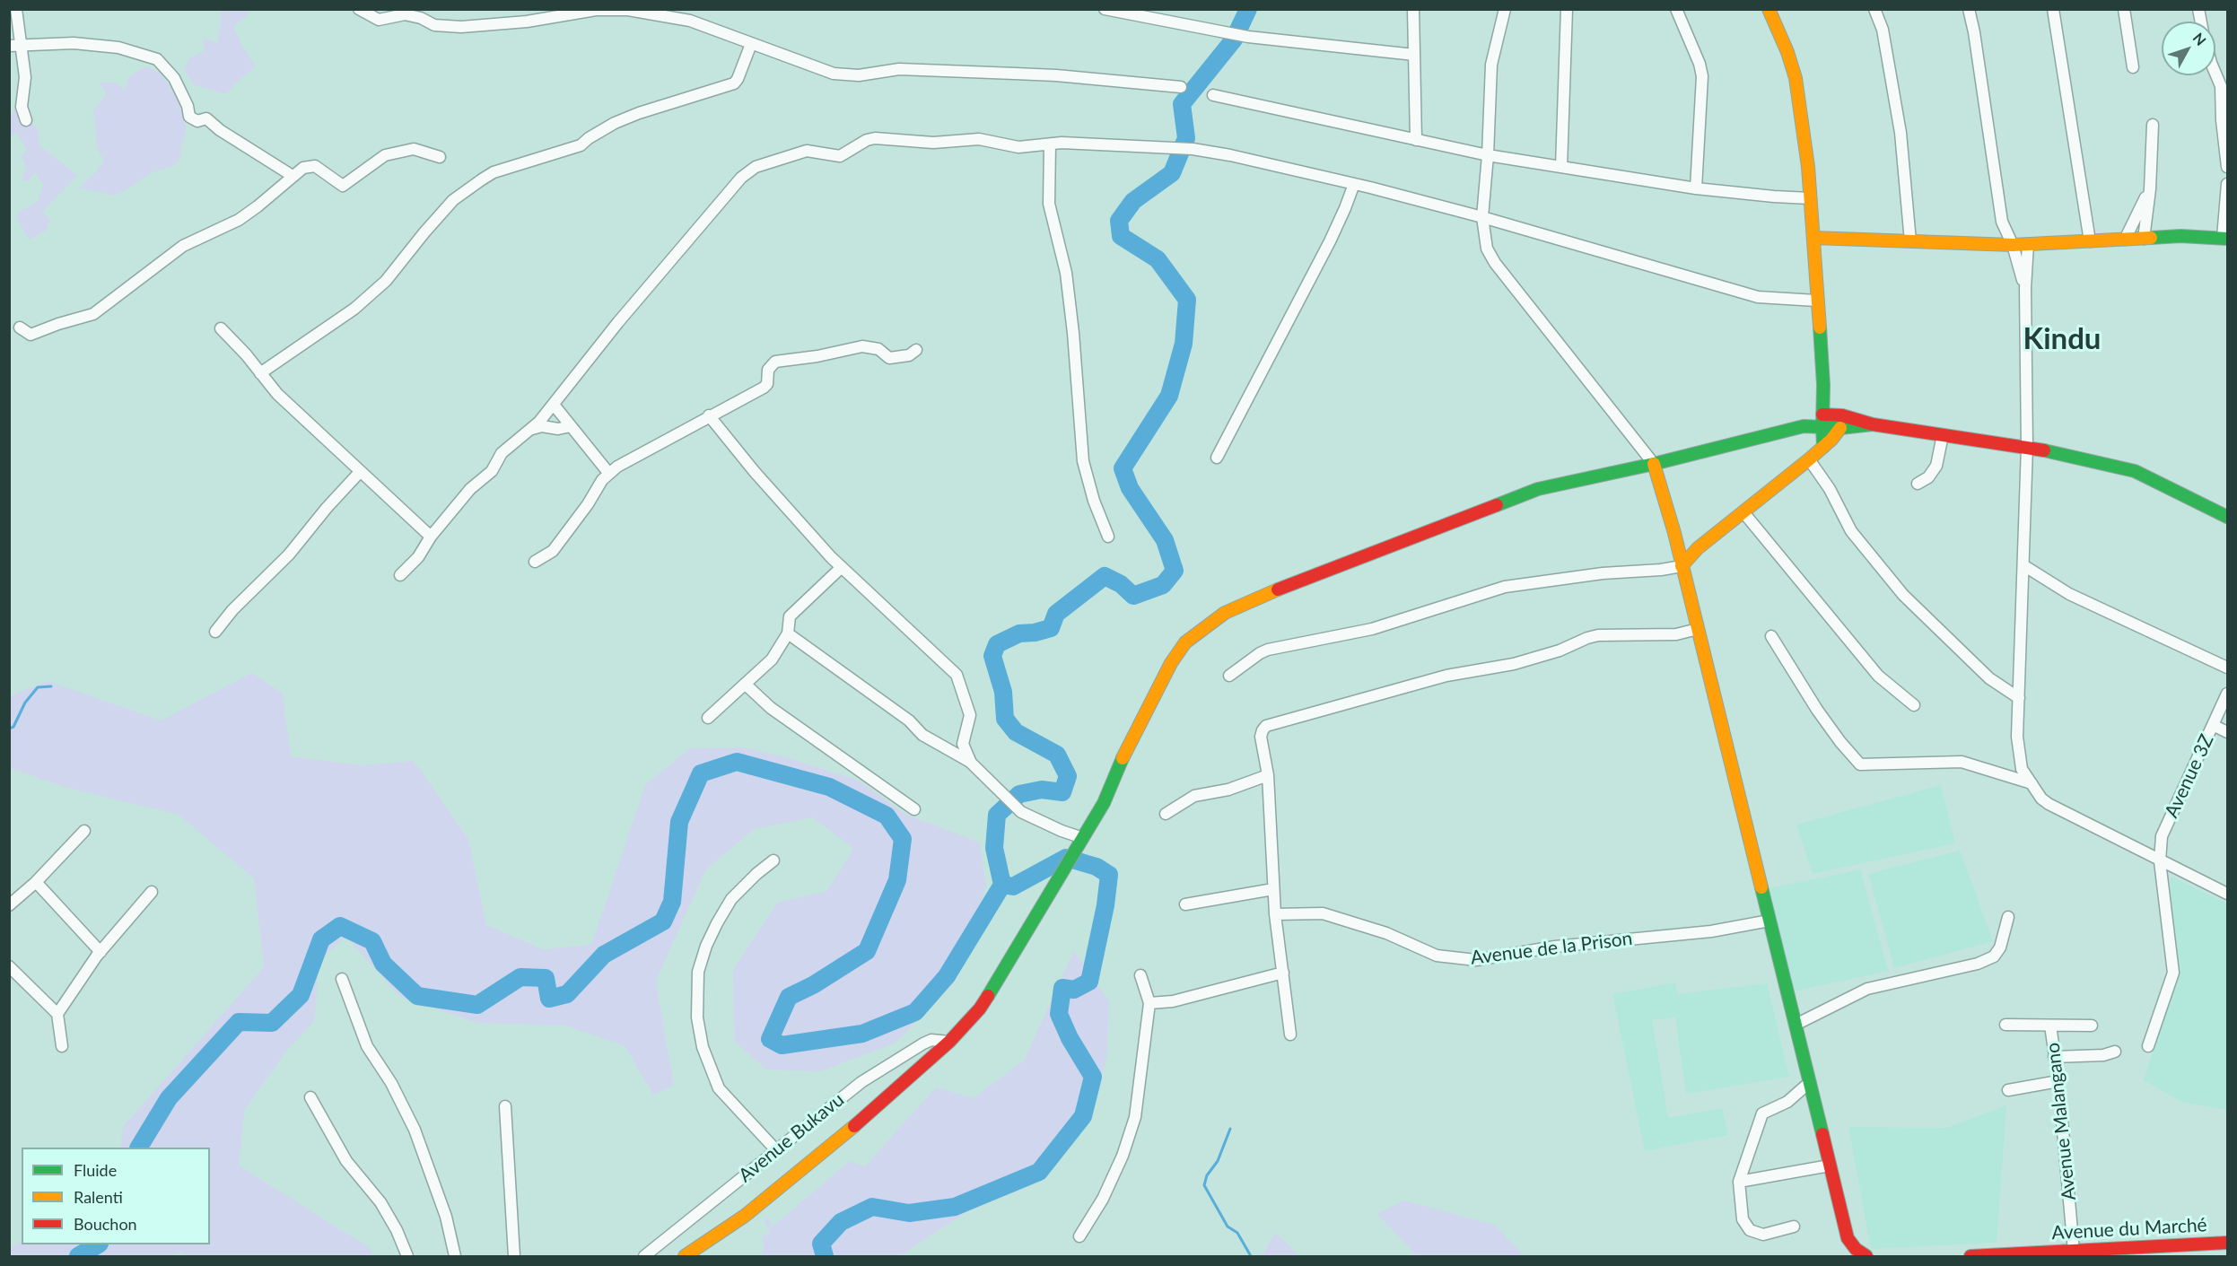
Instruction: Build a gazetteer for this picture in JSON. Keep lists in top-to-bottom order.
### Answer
{
  "streets": {
    "street": [
      "Avenue 3Z",
      "Avenue de la Prison",
      "Avenue Malangano",
      "Avenue Bukavu",
      "Avenue du Marché"
    ]
  },
  "crossings": [
    ["Avenue Malangano", "Avenue du Marché"]
  ],
  "districts": ["Kindu"],
  "legend": ["Fluide", "Ralenti", "Bouchon"],
  "north": "top right"
}
